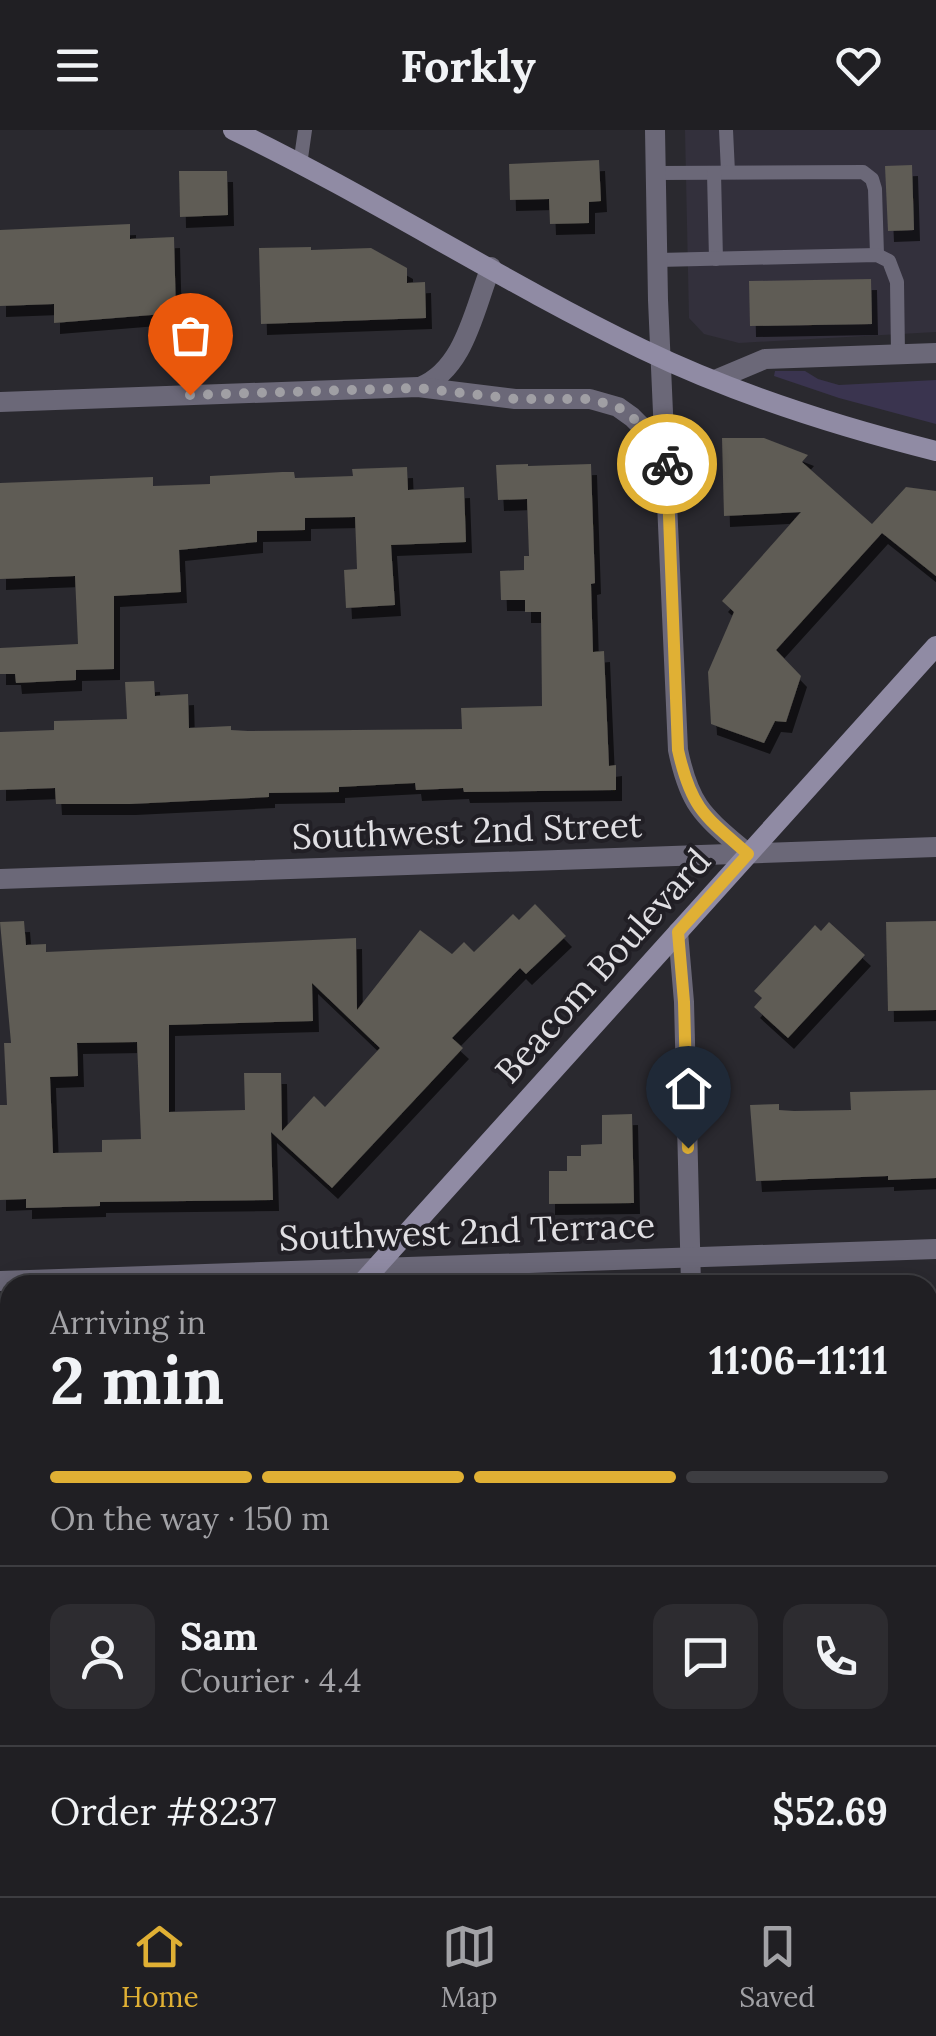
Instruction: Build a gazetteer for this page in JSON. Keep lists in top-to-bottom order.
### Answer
{
  "streets": {
    "main road": ["Beacom Boulevard"],
    "street": ["Southwest 2nd Street", "Southwest 2nd Terrace"]
  },
  "crossings": [
    ["Southwest 2nd Street", "Beacom Boulevard"],
    ["Beacom Boulevard", "Southwest 2nd Terrace"]
  ],
  "page": {
    "header": "Forkly",
    "heading": ["2 min", "Arriving in", "11:06–11:11"],
    "panel": [
      "Sam",
      "Courier · 4.4",
      "Order #8237",
      "$52.69"
    ],
    "bar": "On the way · 150 m",
    "tabs": ["Home", "Map", "Saved"]
  }
}
